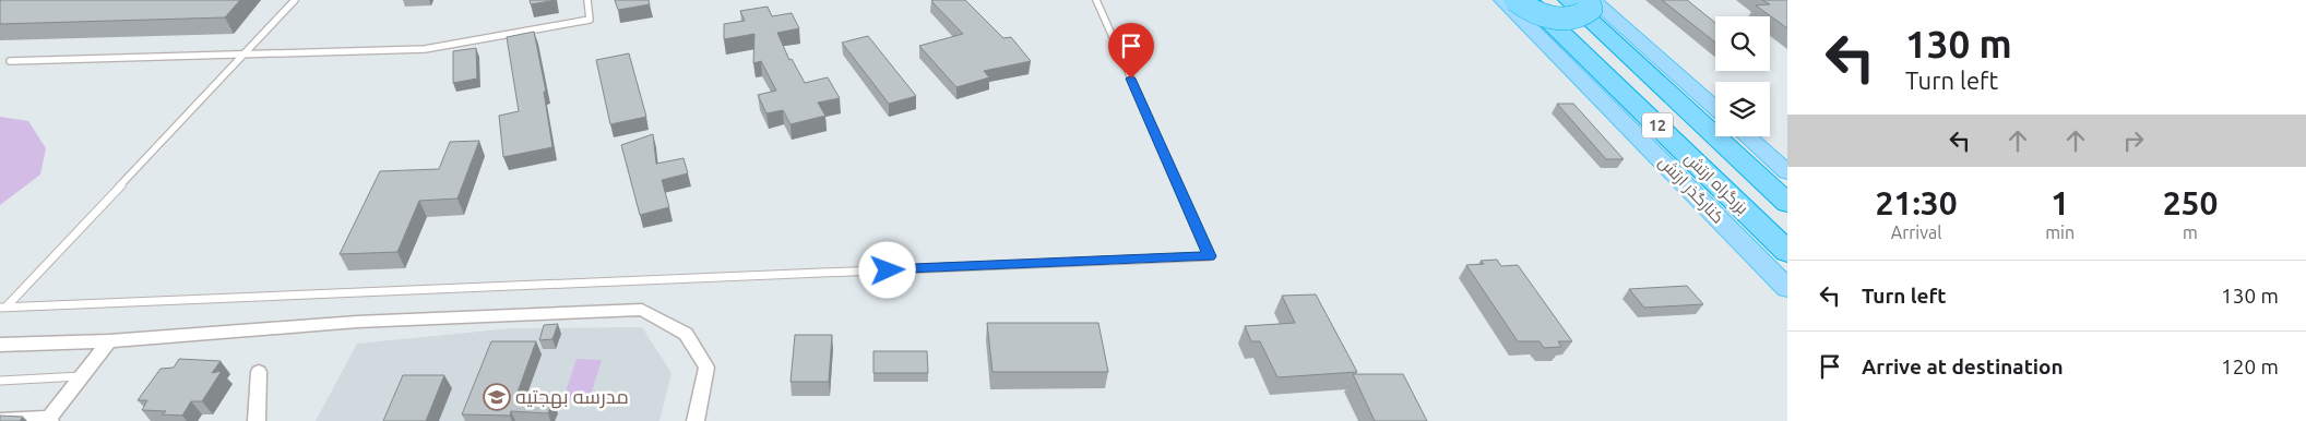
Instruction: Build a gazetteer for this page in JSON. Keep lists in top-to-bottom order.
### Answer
{
  "streets": {
    "highway": ["12", "بزرگراه ارتش"],
    "main road": ["کنارگذر ارتش"]
  },
  "crossings": [
    ["بزرگراه ارتش", "کنارگذر ارتش"]
  ],
  "places": {
    "school or university": ["مدرسه بهجتیه"]
  },
  "page": {
    "turn": ["130 m", "Turn left"],
    "eta": [
      "21:30",
      "Arrival",
      "1",
      "min",
      "250",
      "m"
    ],
    "list": [
      {
        "name": "Turn left",
        "value": "130 m"
      },
      {
        "name": "Arrive at destination",
        "value": "120 m"
      }
    ]
  }
}
